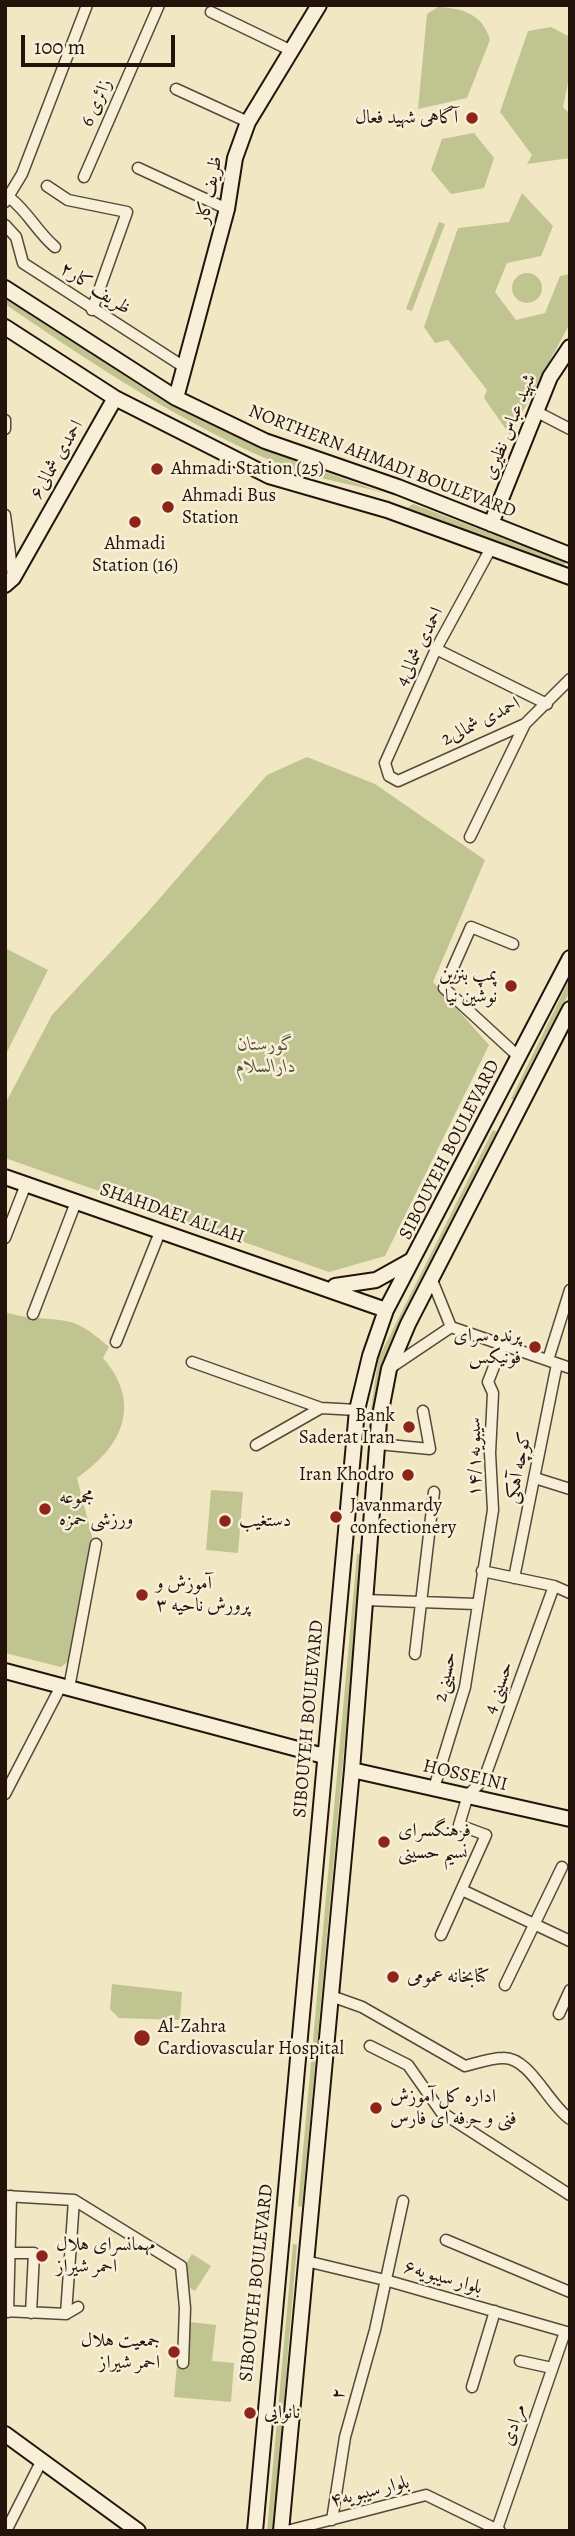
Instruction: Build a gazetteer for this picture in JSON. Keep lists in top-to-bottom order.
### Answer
{
  "streets": {
    "main road": [
      "ظریف کار",
      "شهید عباس نظیری",
      "احمدی شمالی۶",
      "NORTHERN AHMADI BOULEVARD",
      "SIBOUYEH BOULEVARD",
      "SHAHDAEI ALLAH",
      "HOSSEINI"
    ],
    "street": [
      "6 زائری",
      "۲ظریف کار",
      "4احمدی شمالی",
      "2احمدی شمالی",
      "سیبویه۱۴/۱",
      "کوچه آهکی",
      "حسینی2",
      "حسینی 4",
      "۶بلوار سیبویه",
      "۲",
      "مرادی",
      "۴بلوار سیبویه"
    ]
  },
  "crossings": [
    ["ظریف کار", "۲ظریف کار"],
    ["ظریف کار", "NORTHERN AHMADI BOULEVARD"],
    ["شهید عباس نظیری", "NORTHERN AHMADI BOULEVARD"],
    ["4احمدی شمالی", "2احمدی شمالی"],
    ["SIBOUYEH BOULEVARD", "SHAHDAEI ALLAH"],
    ["سیبویه۱۴/۱", "حسینی2"],
    ["حسینی2", "HOSSEINI"],
    ["حسینی 4", "HOSSEINI"],
    ["۶بلوار سیبویه", "۲"],
    ["۶بلوار سیبویه", "مرادی"],
    ["۲", "۴بلوار سیبویه"],
    ["مرادی", "۴بلوار سیبویه"]
  ],
  "parks": ["گورستان دارالسلام"],
  "places": [
    "آگاهی شهید فعال",
    "Ahmadi Station (25)",
    "Ahmadi Bus Station",
    "Ahmadi Station (16)",
    "پمپ بنزین نوشین نیا",
    "پرنده سرای فونیکس",
    "Bank Saderat Iran",
    "Iran Khodro",
    "مجموعه ورزشی حمزه",
    "Javanmardy confectionery",
    "دستغیب",
    "آموزش و پرورش ناحیه ۳",
    "فرهنگسرای نسیم حسینی",
    "کتابخانه عمومی",
    "Al-Zahra Cardiovascular Hospital",
    "اداره کل آموزش فنی و حرفه ای فارس",
    "مهمانسرای هلال احمر شیراز",
    "جمعیت هلال احمر شیراز",
    "نانوایی"
  ],
  "scale_bar": "100 m"
}
